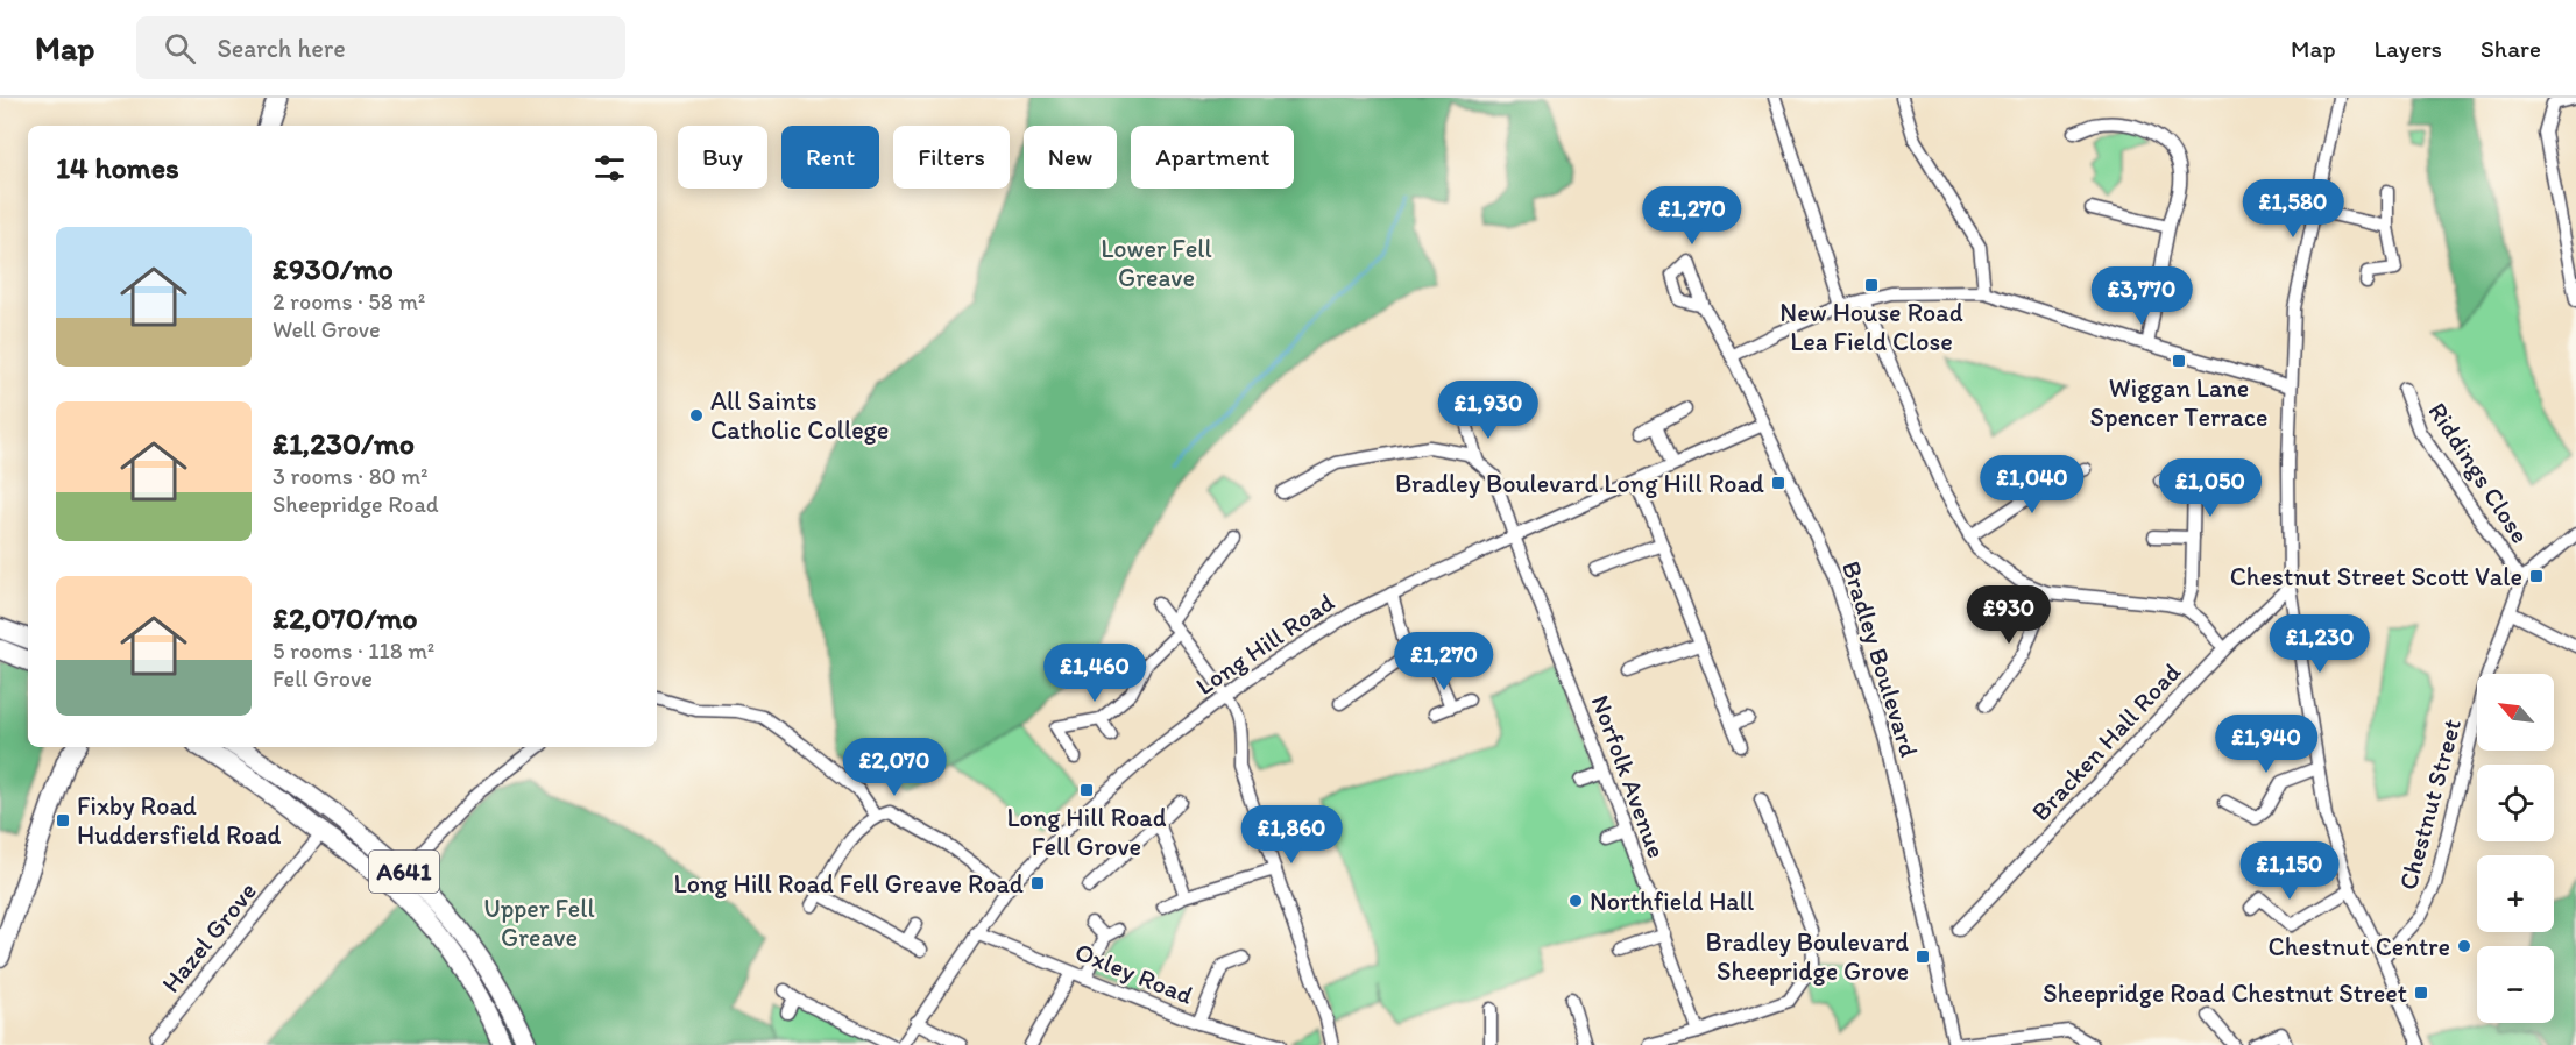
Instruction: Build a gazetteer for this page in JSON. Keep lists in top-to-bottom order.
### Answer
{
  "streets": {
    "main road": ["A641"],
    "street": [
      "Riddings Close",
      "Long Hill Road",
      "Bradley Boulevard",
      "Bracken Hall Road",
      "Norfolk Avenue",
      "Chestnut Street",
      "Hazel Grove",
      "Oxley Road"
    ]
  },
  "crossings": [
    ["Riddings Close", "Chestnut Street"],
    ["Long Hill Road", "Bradley Boulevard"],
    ["Long Hill Road", "Norfolk Avenue"],
    ["Long Hill Road", "Oxley Road"],
    ["A641", "Hazel Grove"]
  ],
  "parks": ["Lower Fell Greave", "Upper Fell Greave"],
  "places": {
    "transit": [
      "New House Road Lea Field Close",
      "Wiggan Lane Spencer Terrace",
      "Bradley Boulevard Long Hill Road",
      "Chestnut Street Scott Vale",
      "Long Hill Road Fell Grove",
      "Fixby Road Huddersfield Road",
      "Long Hill Road Fell Greave Road",
      "Bradley Boulevard Sheepridge Grove",
      "Sheepridge Road Chestnut Street"
    ],
    "other": ["All Saints Catholic College", "Northfield Hall", "Chestnut Centre"]
  },
  "north": "top left",
  "page": {
    "header": "Map",
    "search": "Search here",
    "nav": ["Map", "Layers", "Share"],
    "chip": [
      "Buy",
      "Rent",
      "Filters",
      "New",
      "Apartment"
    ],
    "heading": "14 homes",
    "price": [
      "£1,580",
      "£1,270",
      "£3,770",
      "£1,930",
      "£1,040",
      "£1,050",
      "£930",
      "£1,230",
      "£1,270",
      "£1,460",
      "£1,940",
      "£2,070",
      "£1,860",
      "£1,150"
    ],
    "list": [
      {
        "name": "£930/mo",
        "note": "2 rooms · 58 m² · Well Grove"
      },
      {
        "name": "£1,230/mo",
        "note": "3 rooms · 80 m² · Sheepridge Road"
      },
      {
        "name": "£2,070/mo",
        "note": "5 rooms · 118 m² · Fell Grove"
      }
    ],
    "map_buttons": ["+", "−"]
  }
}
